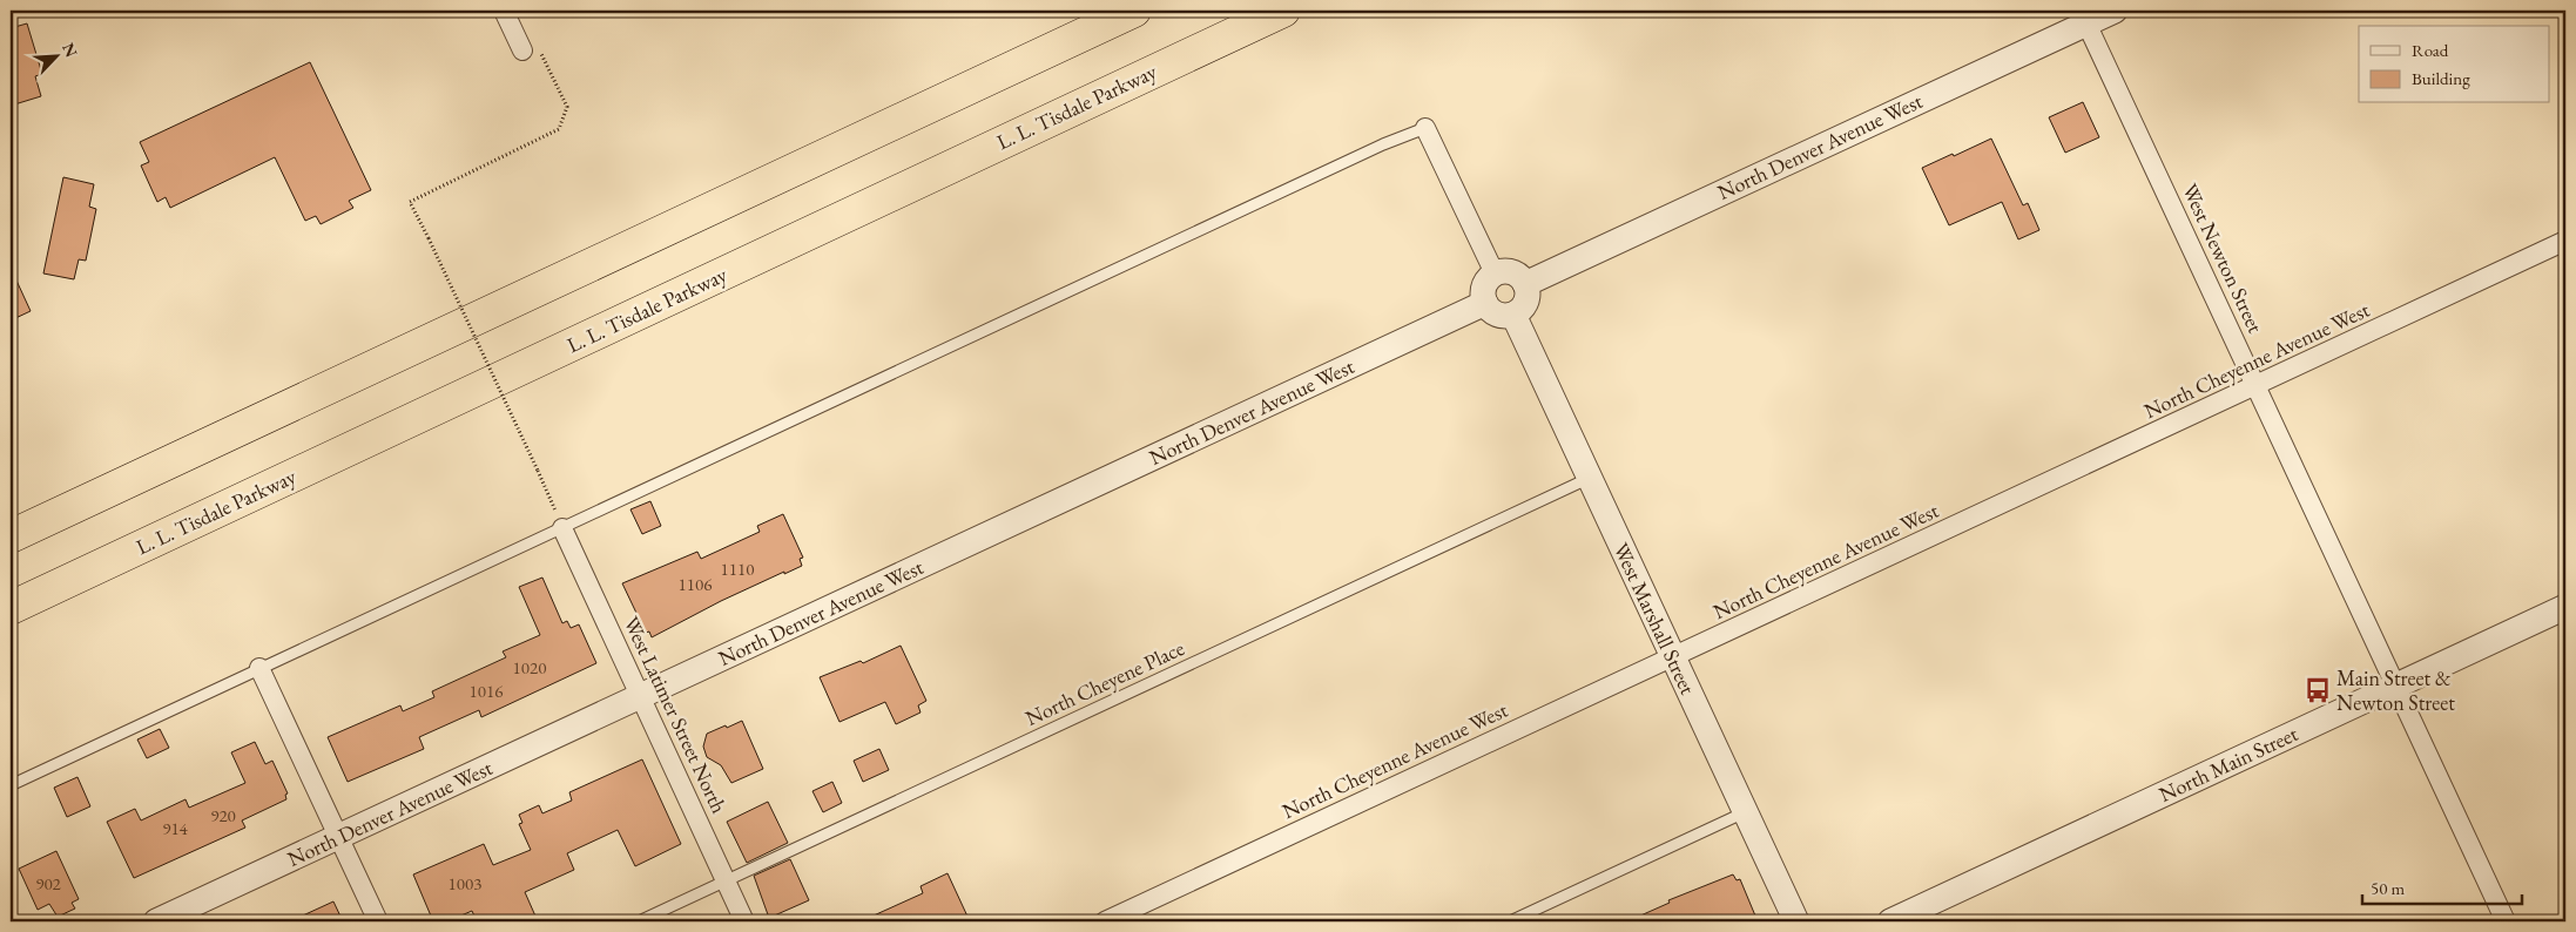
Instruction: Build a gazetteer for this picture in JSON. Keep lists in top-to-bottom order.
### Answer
{
  "streets": {
    "highway": ["L. L. Tisdale Parkway"],
    "street": [
      "North Denver Avenue West",
      "West Newton Street",
      "North Cheyenne Avenue West",
      "West Marshall Street",
      "West Latimer Street North",
      "North Main Street"
    ],
    "lane": ["North Cheyene Place"]
  },
  "crossings": [
    ["North Denver Avenue West", "West Newton Street"],
    ["North Denver Avenue West", "West Marshall Street"],
    ["North Denver Avenue West", "West Latimer Street North"],
    ["West Newton Street", "North Cheyenne Avenue West"],
    ["West Newton Street", "North Main Street"],
    ["North Cheyenne Avenue West", "West Marshall Street"],
    ["West Marshall Street", "North Cheyene Place"],
    ["North Cheyene Place", "West Latimer Street North"]
  ],
  "places": {
    "bus stop": ["Main Street & Newton Street"]
  },
  "house_numbers": [
    "1110",
    "1106",
    "1020",
    "1016",
    "920",
    "914",
    "902",
    "1003"
  ],
  "legend": ["Road", "Building"],
  "scale_bar": "50 m",
  "north": "top right"
}
